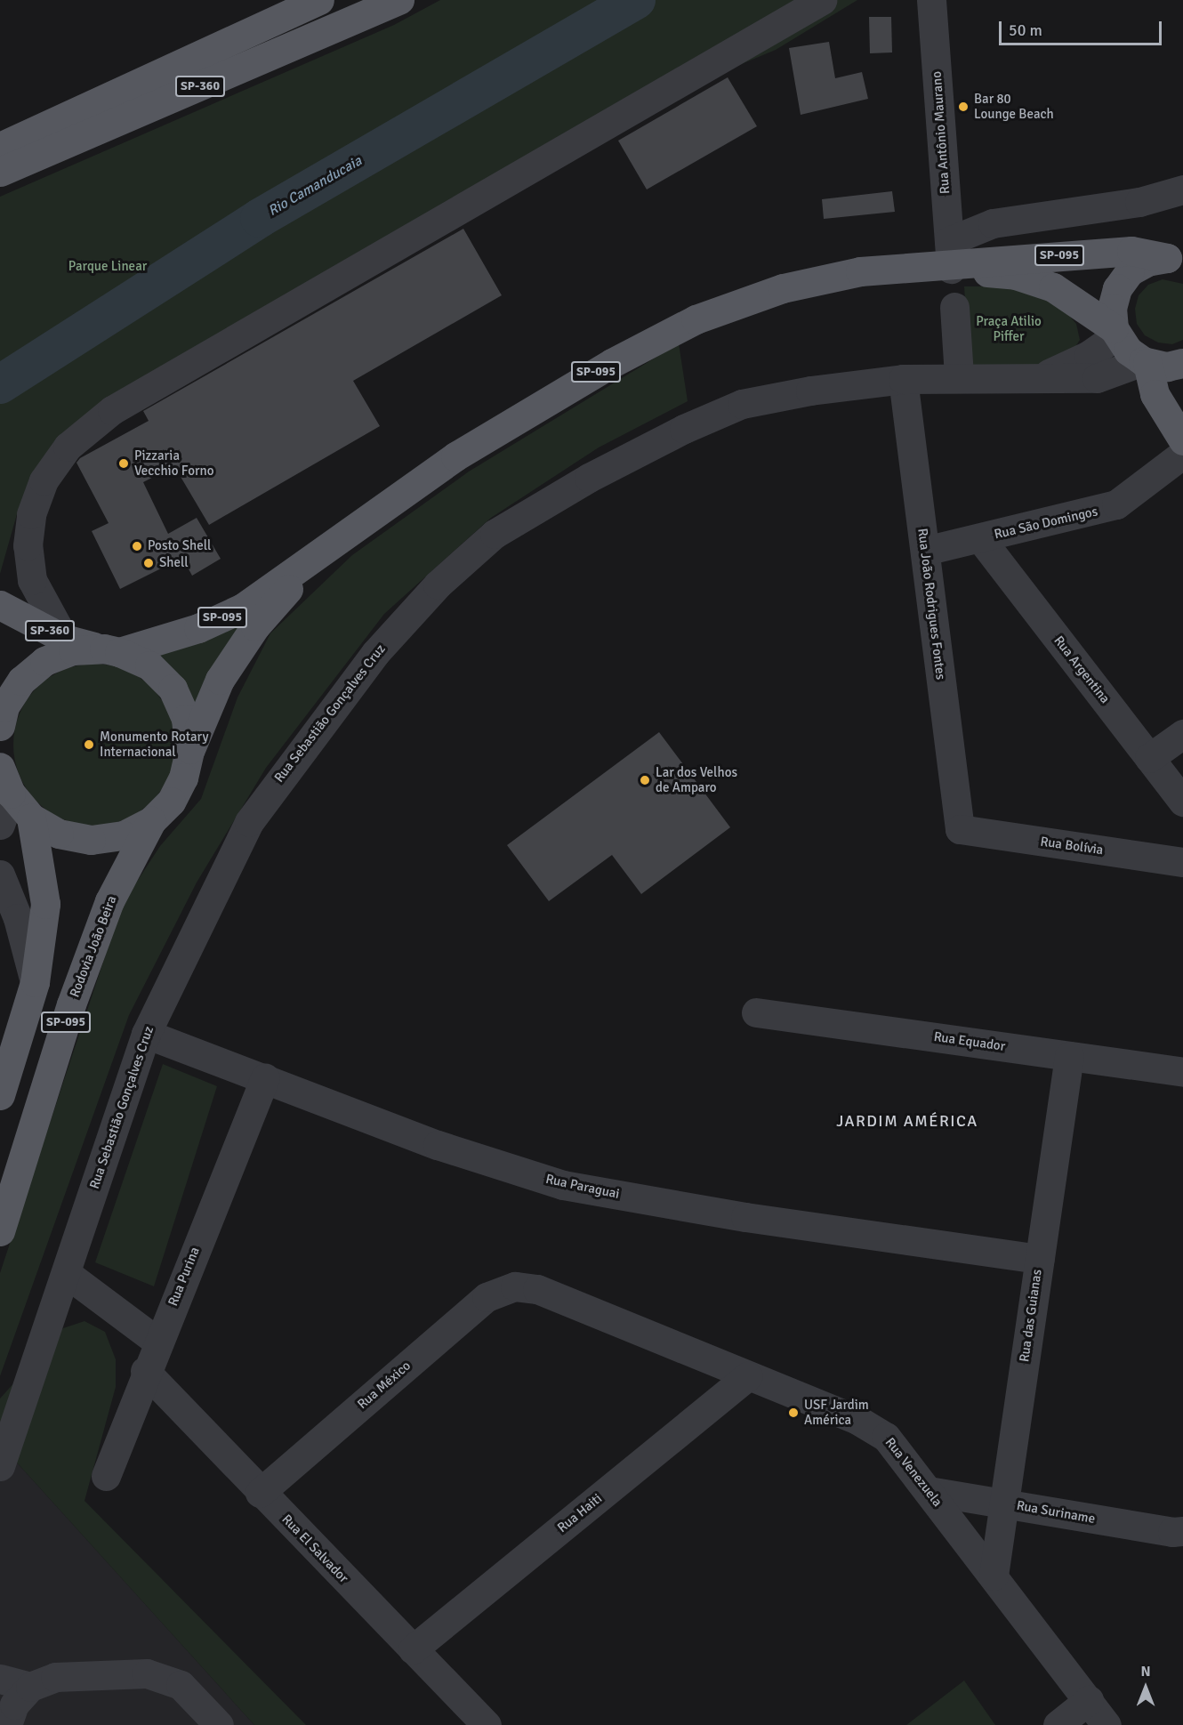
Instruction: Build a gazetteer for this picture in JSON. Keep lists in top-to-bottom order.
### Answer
{
  "streets": {
    "main road": ["SP-360", "SP-095", "Rodovia João Beira"],
    "street": [
      "Rua Antônio Maurano",
      "Rua São Domingos",
      "Rua João Rodrigues Fontes",
      "Rua Argentina",
      "Rua Sebastião Gonçalves Cruz",
      "Rua Bolívia",
      "Rua Equador",
      "Rua Paraguai",
      "Rua Purina",
      "Rua das Guianas",
      "Rua México",
      "Rua Venezuela",
      "Rua Suriname",
      "Rua Haiti",
      "Rua El Salvador"
    ]
  },
  "crossings": [
    ["SP-360", "SP-095"],
    ["Rua Antônio Maurano", "SP-095"],
    ["SP-095", "Rua Sebastião Gonçalves Cruz"],
    ["SP-095", "Rodovia João Beira"],
    ["Rua São Domingos", "Rua João Rodrigues Fontes"],
    ["Rua São Domingos", "Rua Argentina"],
    ["Rua João Rodrigues Fontes", "Rua Sebastião Gonçalves Cruz"],
    ["Rua João Rodrigues Fontes", "Rua Bolívia"],
    ["Rua Sebastião Gonçalves Cruz", "Rua Paraguai"],
    ["Rua Equador", "Rua das Guianas"],
    ["Rua Paraguai", "Rua Purina"],
    ["Rua Paraguai", "Rua das Guianas"],
    ["Rua Purina", "Rua El Salvador"],
    ["Rua das Guianas", "Rua Venezuela"],
    ["Rua das Guianas", "Rua Suriname"],
    ["Rua México", "Rua Venezuela"],
    ["Rua México", "Rua El Salvador"],
    ["Rua Venezuela", "Rua Suriname"],
    ["Rua Venezuela", "Rua Haiti"],
    ["Rua Haiti", "Rua El Salvador"]
  ],
  "districts": ["JARDIM AMÉRICA"],
  "water": ["Rio Camanducaia"],
  "parks": ["Parque Linear", "Praça Atilio Piffer"],
  "places": [
    "Bar 80 Lounge Beach",
    "Pizzaria Vecchio Forno",
    "Posto Shell",
    "Shell",
    "Monumento Rotary Internacional",
    "Lar dos Velhos de Amparo",
    "USF Jardim América"
  ],
  "scale_bar": "50 m",
  "north": "top"
}
